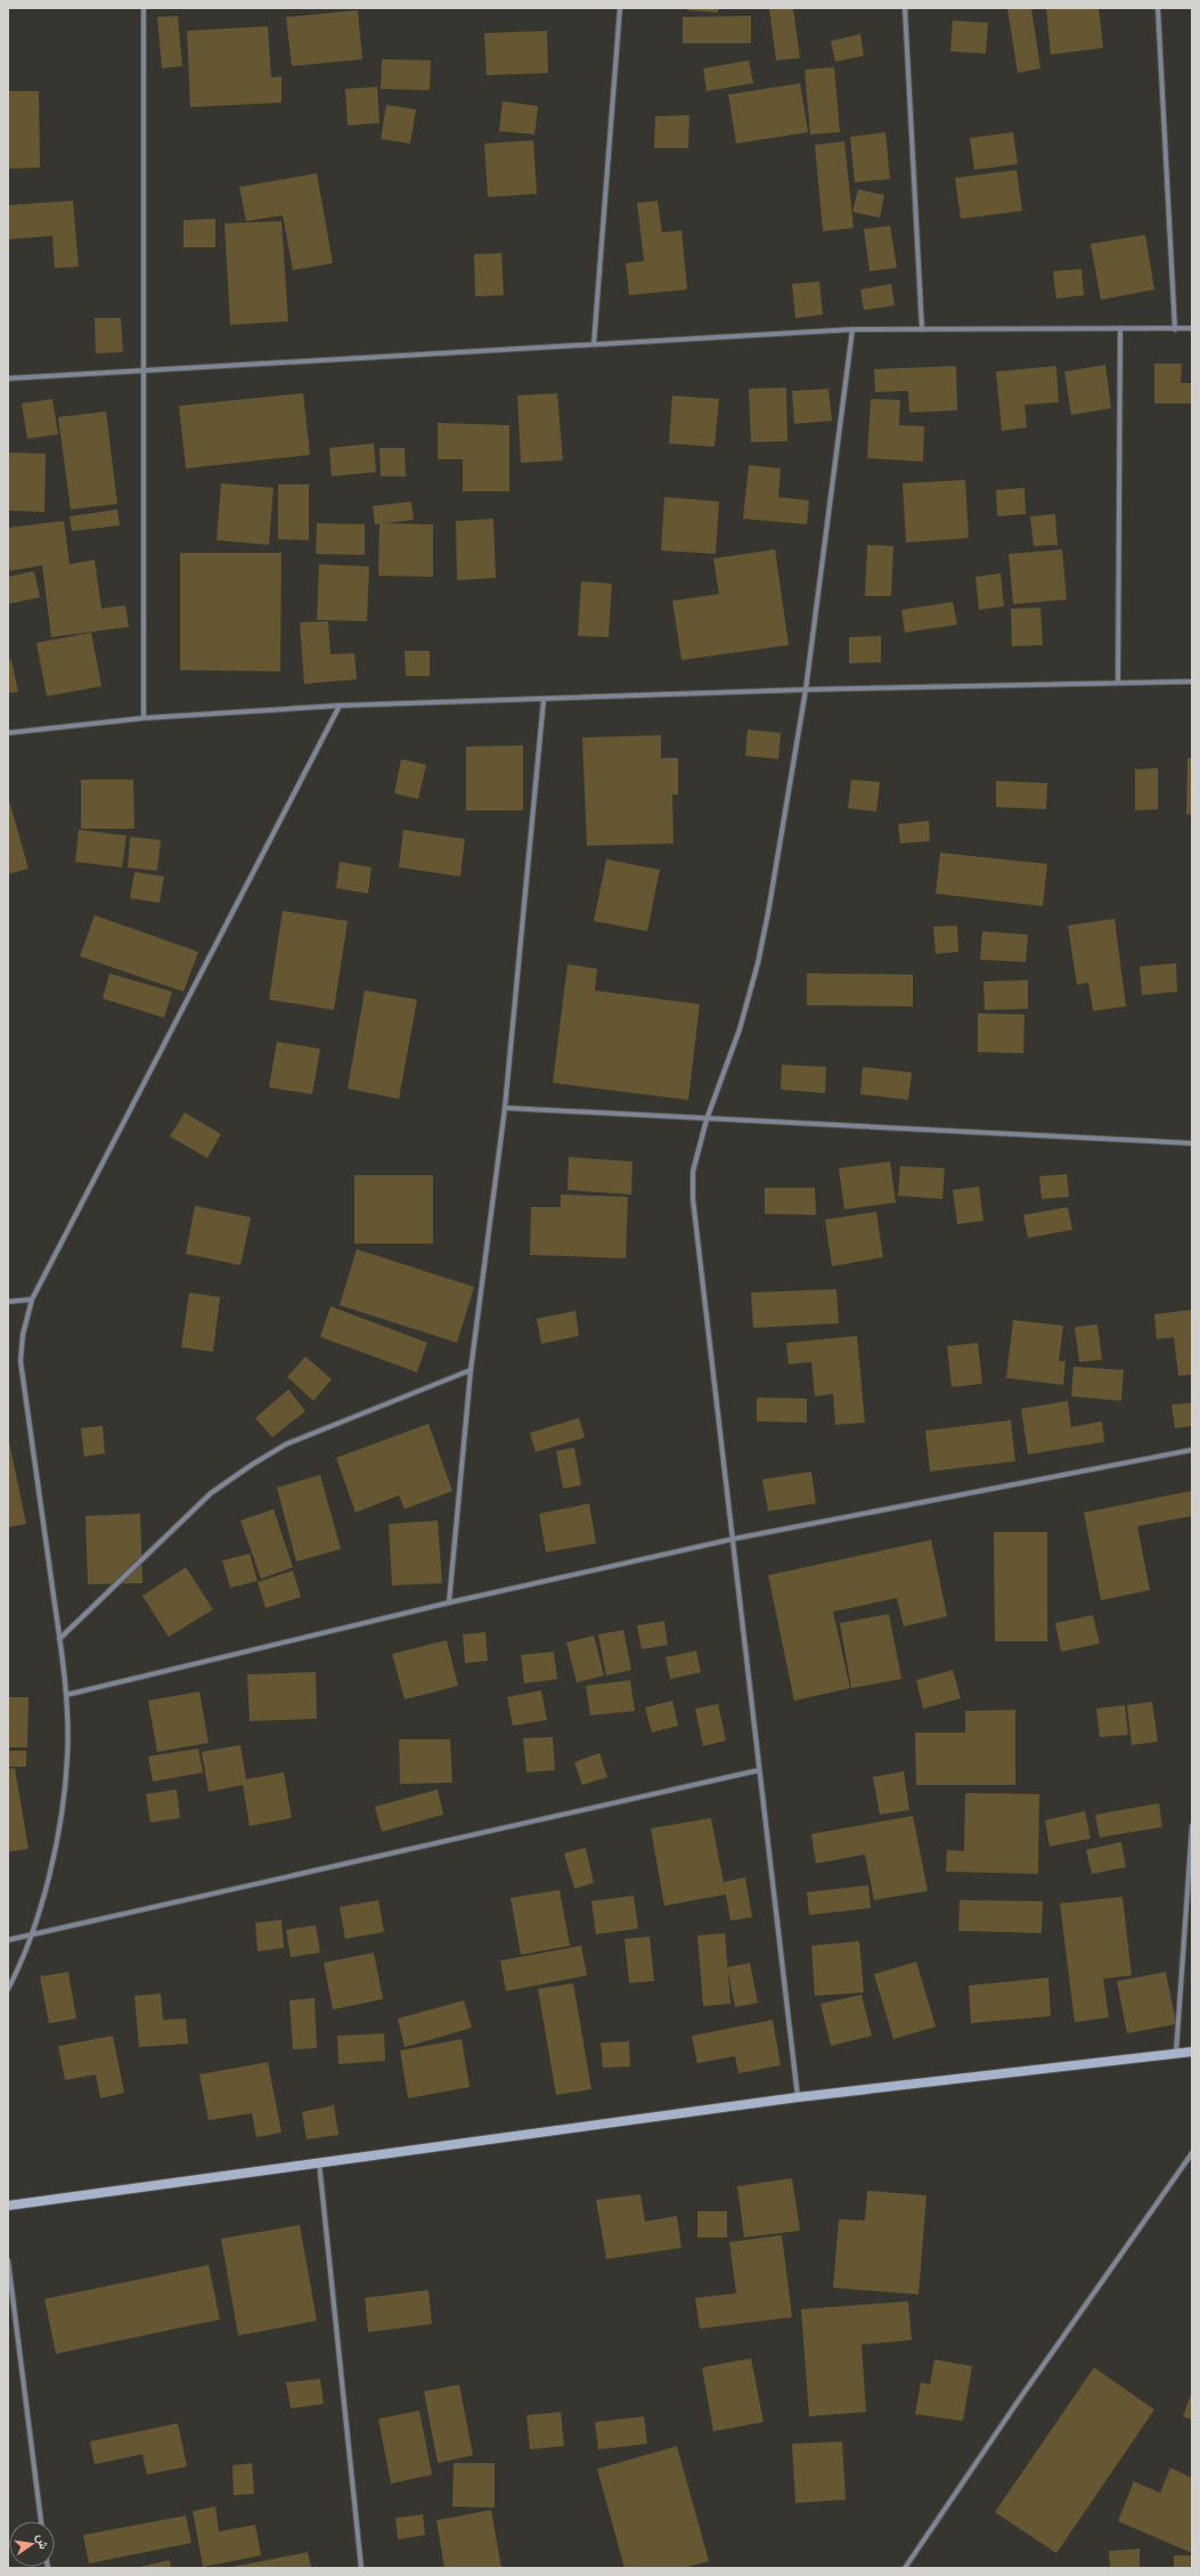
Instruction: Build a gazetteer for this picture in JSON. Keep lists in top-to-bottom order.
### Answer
{
  "north": "right"
}
